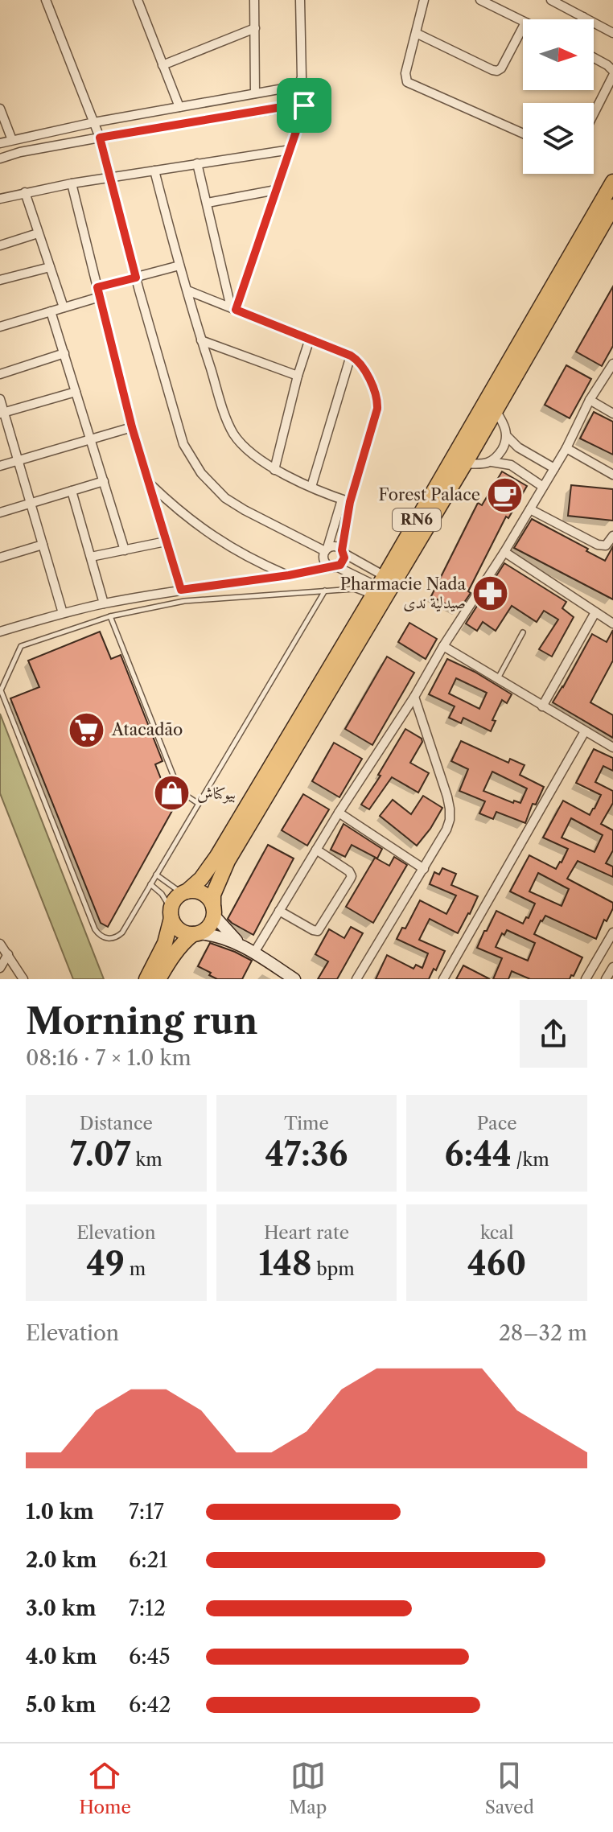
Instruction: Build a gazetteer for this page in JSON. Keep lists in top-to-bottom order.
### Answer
{
  "streets": {
    "highway": ["RN6"]
  },
  "places": {
    "cafe": ["Forest Palace"],
    "pharmacy": ["Pharmacie Nada صيدلية ندى"],
    "supermarket": ["Atacadão"],
    "shop": ["بيوكناش"]
  },
  "north": "right",
  "page": {
    "heading": ["Morning run", "08:16 · 7 × 1.0 km"],
    "stats": [
      ["Distance", "7.07 km"],
      ["Time", "47:36"],
      ["Pace", "6:44 /km"],
      ["Elevation", "49 m"],
      ["Heart rate", "148 bpm"],
      ["kcal", "460"]
    ],
    "chart": ["Elevation", "28–32 m"],
    "list": [
      {
        "name": "1.0 km",
        "note": "7:17"
      },
      {
        "name": "2.0 km",
        "note": "6:21"
      },
      {
        "name": "3.0 km",
        "note": "7:12"
      },
      {
        "name": "4.0 km",
        "note": "6:45"
      },
      {
        "name": "5.0 km",
        "note": "6:42"
      }
    ],
    "tabs": ["Home", "Map", "Saved"]
  }
}
